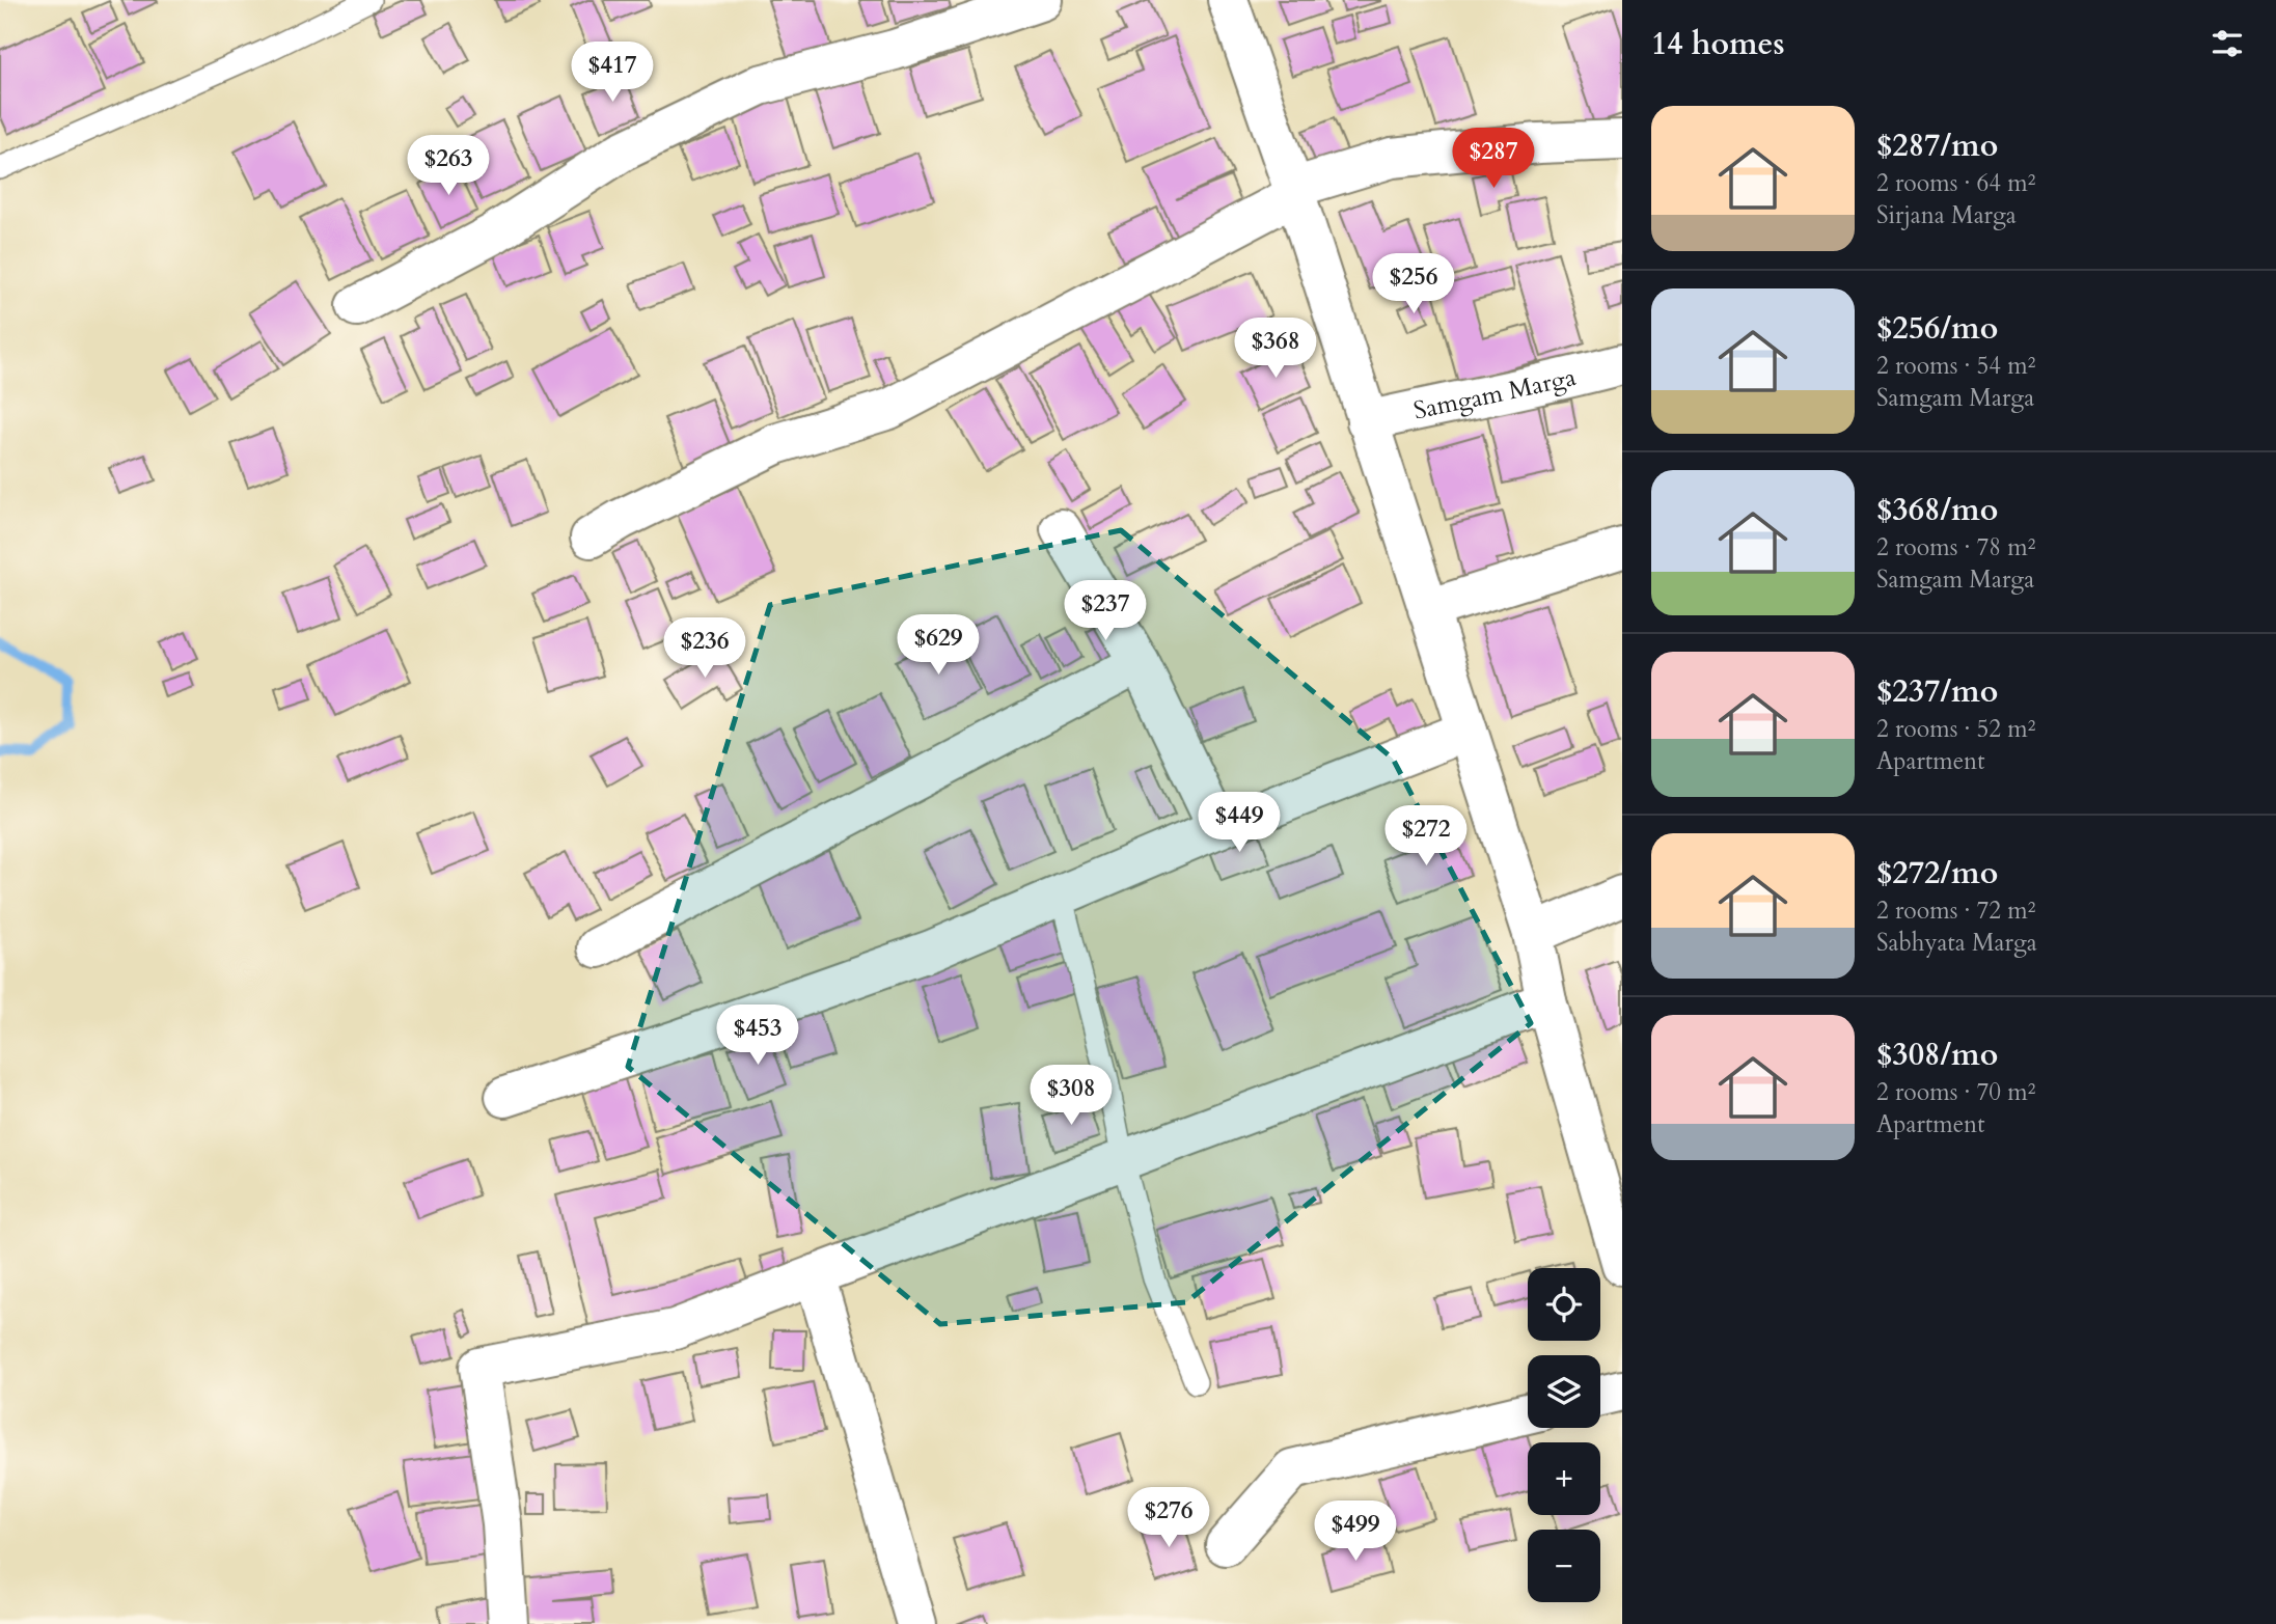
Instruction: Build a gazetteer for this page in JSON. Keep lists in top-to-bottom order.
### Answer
{
  "streets": {
    "street": ["Samgam Marga"]
  },
  "page": {
    "heading": "14 homes",
    "price": [
      "$417",
      "$287",
      "$263",
      "$256",
      "$368",
      "$237",
      "$629",
      "$236",
      "$449",
      "$272",
      "$453",
      "$308",
      "$276",
      "$499"
    ],
    "list": [
      {
        "name": "$287/mo",
        "note": "2 rooms · 64 m² · Sirjana Marga"
      },
      {
        "name": "$256/mo",
        "note": "2 rooms · 54 m² · Samgam Marga"
      },
      {
        "name": "$368/mo",
        "note": "2 rooms · 78 m² · Samgam Marga"
      },
      {
        "name": "$237/mo",
        "note": "2 rooms · 52 m² · Apartment"
      },
      {
        "name": "$272/mo",
        "note": "2 rooms · 72 m² · Sabhyata Marga"
      },
      {
        "name": "$308/mo",
        "note": "2 rooms · 70 m² · Apartment"
      }
    ],
    "map_buttons": ["+", "−"]
  }
}
